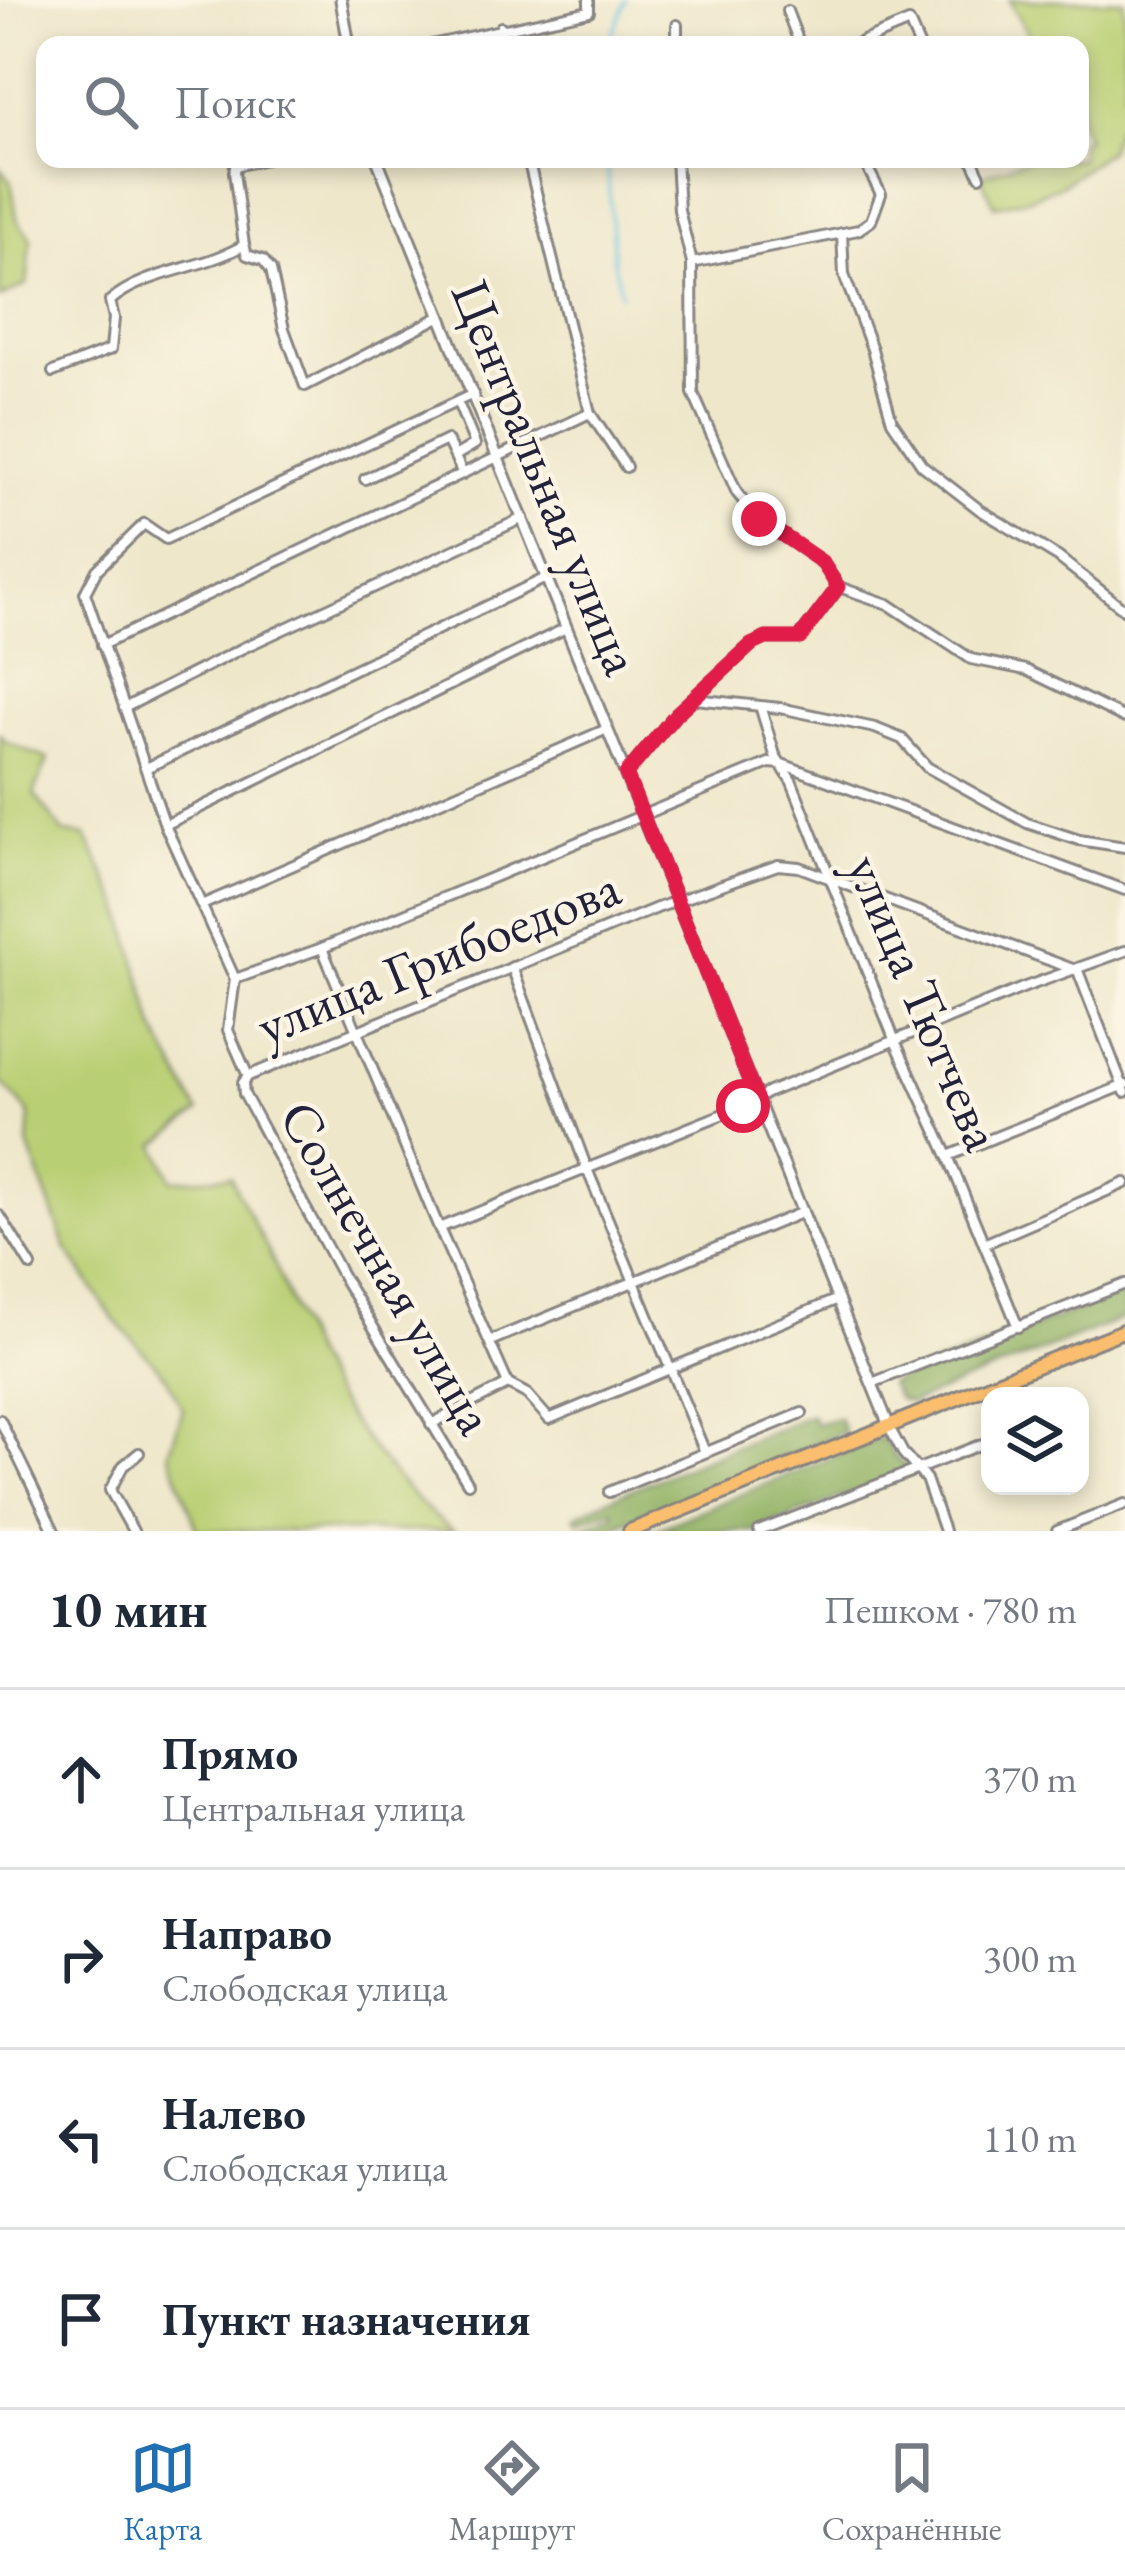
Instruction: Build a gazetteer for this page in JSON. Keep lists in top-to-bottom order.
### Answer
{
  "streets": {
    "street": [
      "Центральная улица",
      "улица Грибоедова",
      "улица Тютчева",
      "Солнечная улица"
    ]
  },
  "crossings": [
    ["Центральная улица", "улица Грибоедова"],
    ["улица Грибоедова", "улица Тютчева"],
    ["улица Грибоедова", "Солнечная улица"]
  ],
  "page": {
    "search": "Поиск",
    "heading": ["10 мин", "Пешком · 780 m"],
    "list": [
      ["Прямо", "Центральная улица", "370 m"],
      ["Направо", "Слободская улица", "300 m"],
      ["Налево", "Слободская улица", "110 m"],
      "Пункт назначения"
    ],
    "nav": ["Карта", "Маршрут", "Сохранённые"]
  }
}
